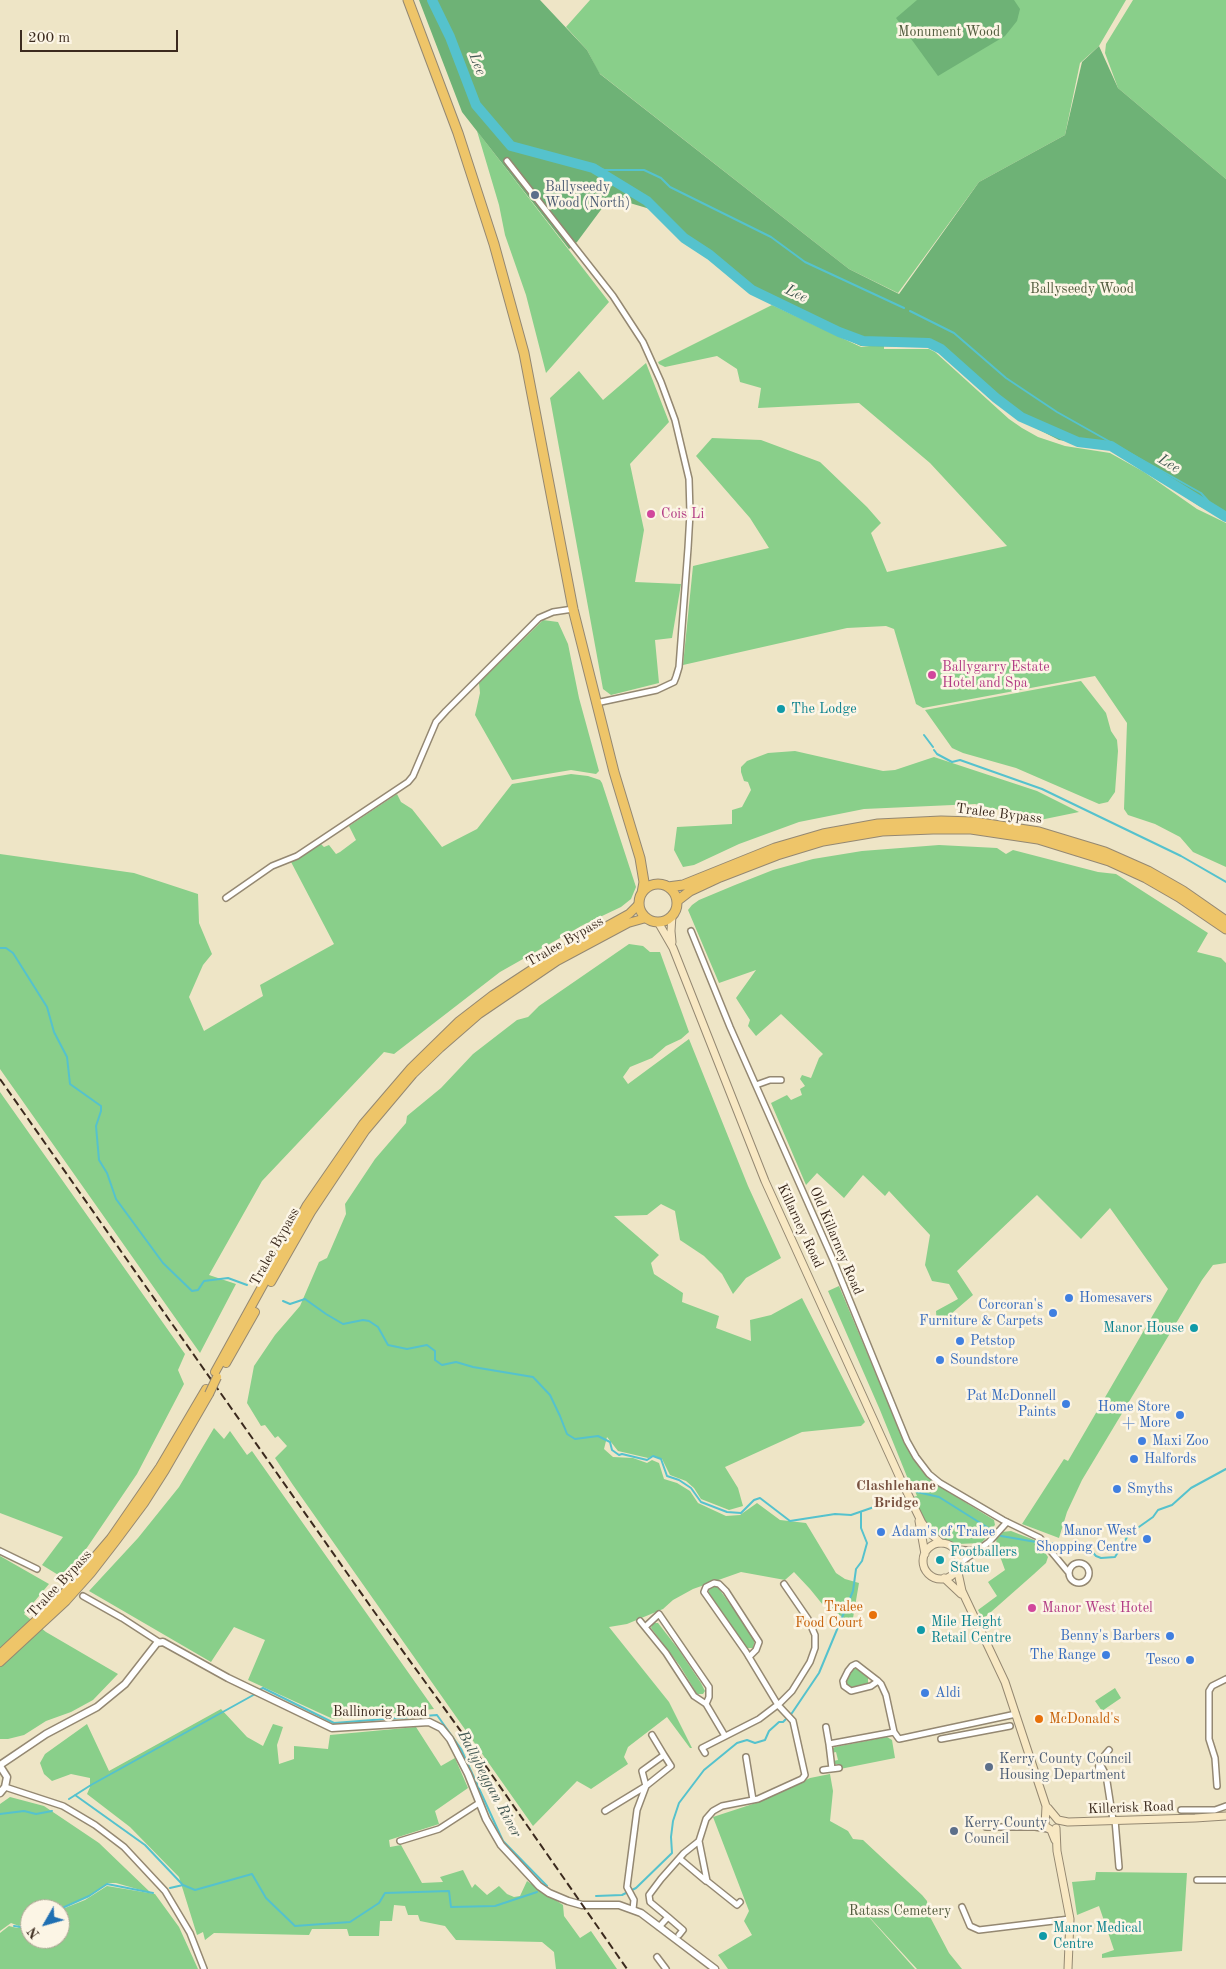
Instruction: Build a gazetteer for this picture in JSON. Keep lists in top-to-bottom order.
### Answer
{
  "streets": {
    "highway": ["Tralee Bypass"],
    "main road": ["Killarney Road", "Killerisk Road"],
    "street": ["Old Killarney Road", "Ballinorig Road"]
  },
  "crossings": [
    ["Tralee Bypass", "Killarney Road"]
  ],
  "districts": ["Clashlehane Bridge"],
  "water": ["Lee", "Ballybeggan River"],
  "parks": ["Monument Wood", "Ballyseedy Wood", "Ratass Cemetery"],
  "places": [
    "Ballyseedy Wood (North)",
    "Cois Li",
    "Ballygarry Estate Hotel and Spa",
    "The Lodge",
    "Homesavers",
    "Corcoran's Furniture & Carpets",
    "Manor House",
    "Petstop",
    "Soundstore",
    "Pat McDonnell Paints",
    "Home Store + More",
    "Maxi Zoo",
    "Halfords",
    "Smyths",
    "Adam's of Tralee",
    "Manor West Shopping Centre",
    "Footballers Statue",
    "Manor West Hotel",
    "Tralee Food Court",
    "Mile Height Retail Centre",
    "Benny's Barbers",
    "The Range",
    "Tesco",
    "Aldi",
    "McDonald's",
    "Kerry County Council Housing Department",
    "Kerry County Council",
    "Manor Medical Centre"
  ],
  "scale_bar": "200 m",
  "north": "bottom left"
}
